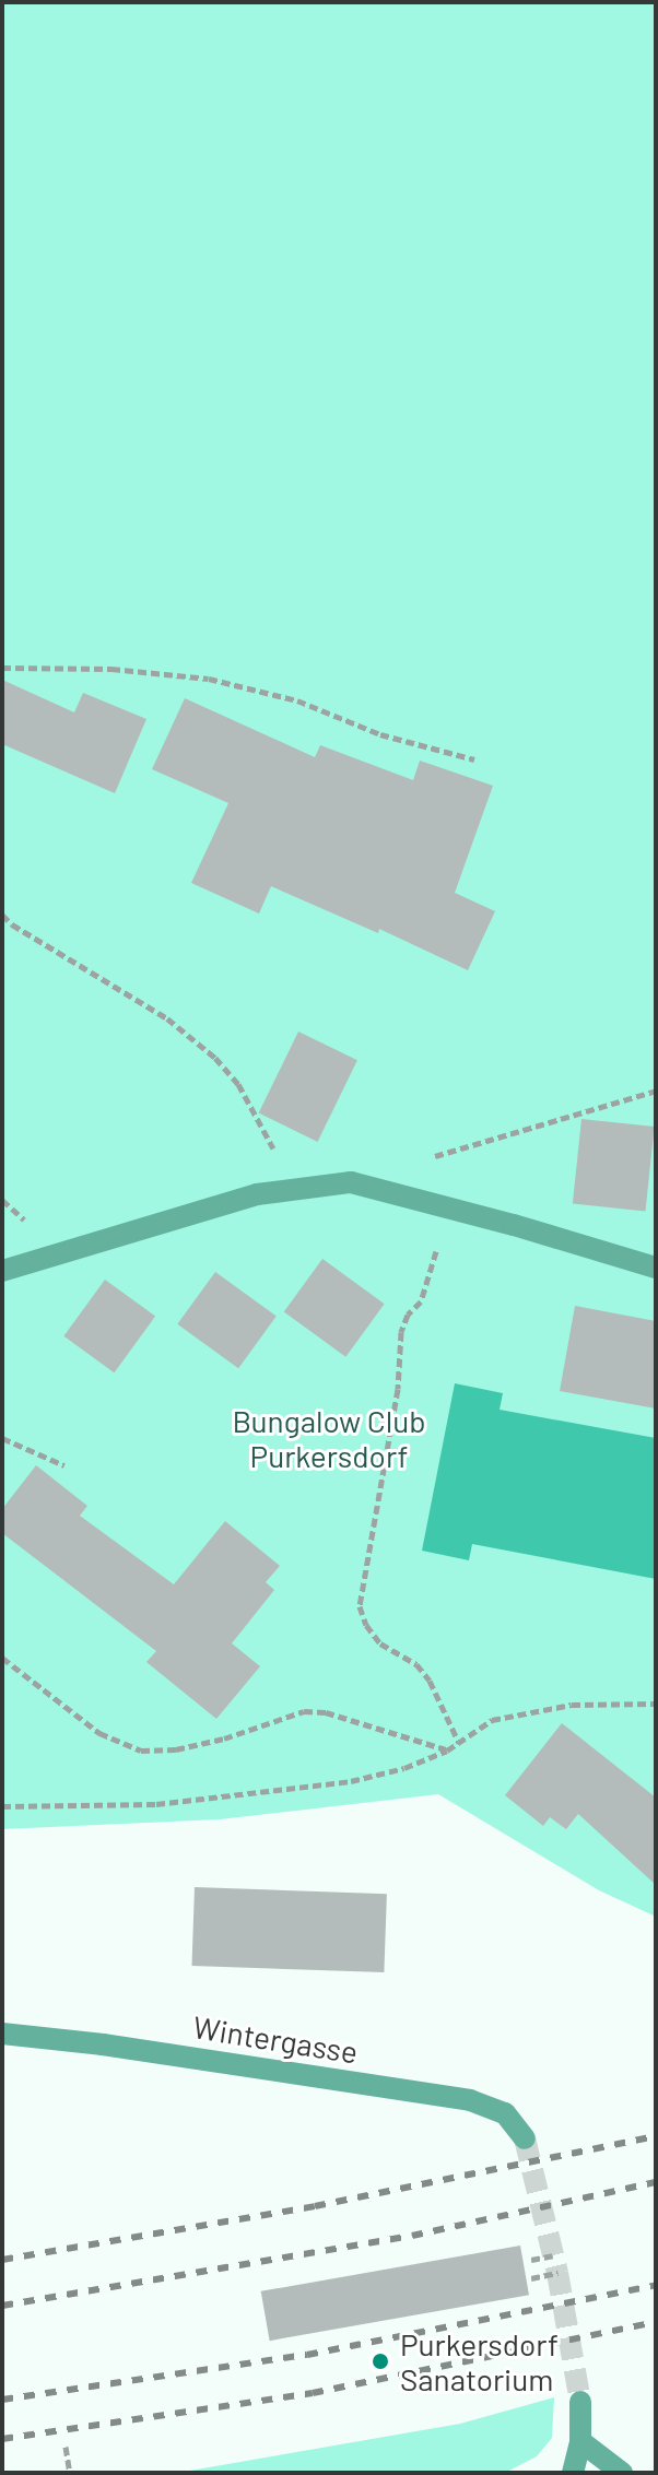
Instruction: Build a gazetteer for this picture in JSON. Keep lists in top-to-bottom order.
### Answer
{
  "streets": {
    "street": ["Wintergasse"]
  },
  "parks": ["Bungalow Club Purkersdorf"],
  "places": ["Purkersdorf Sanatorium"]
}
